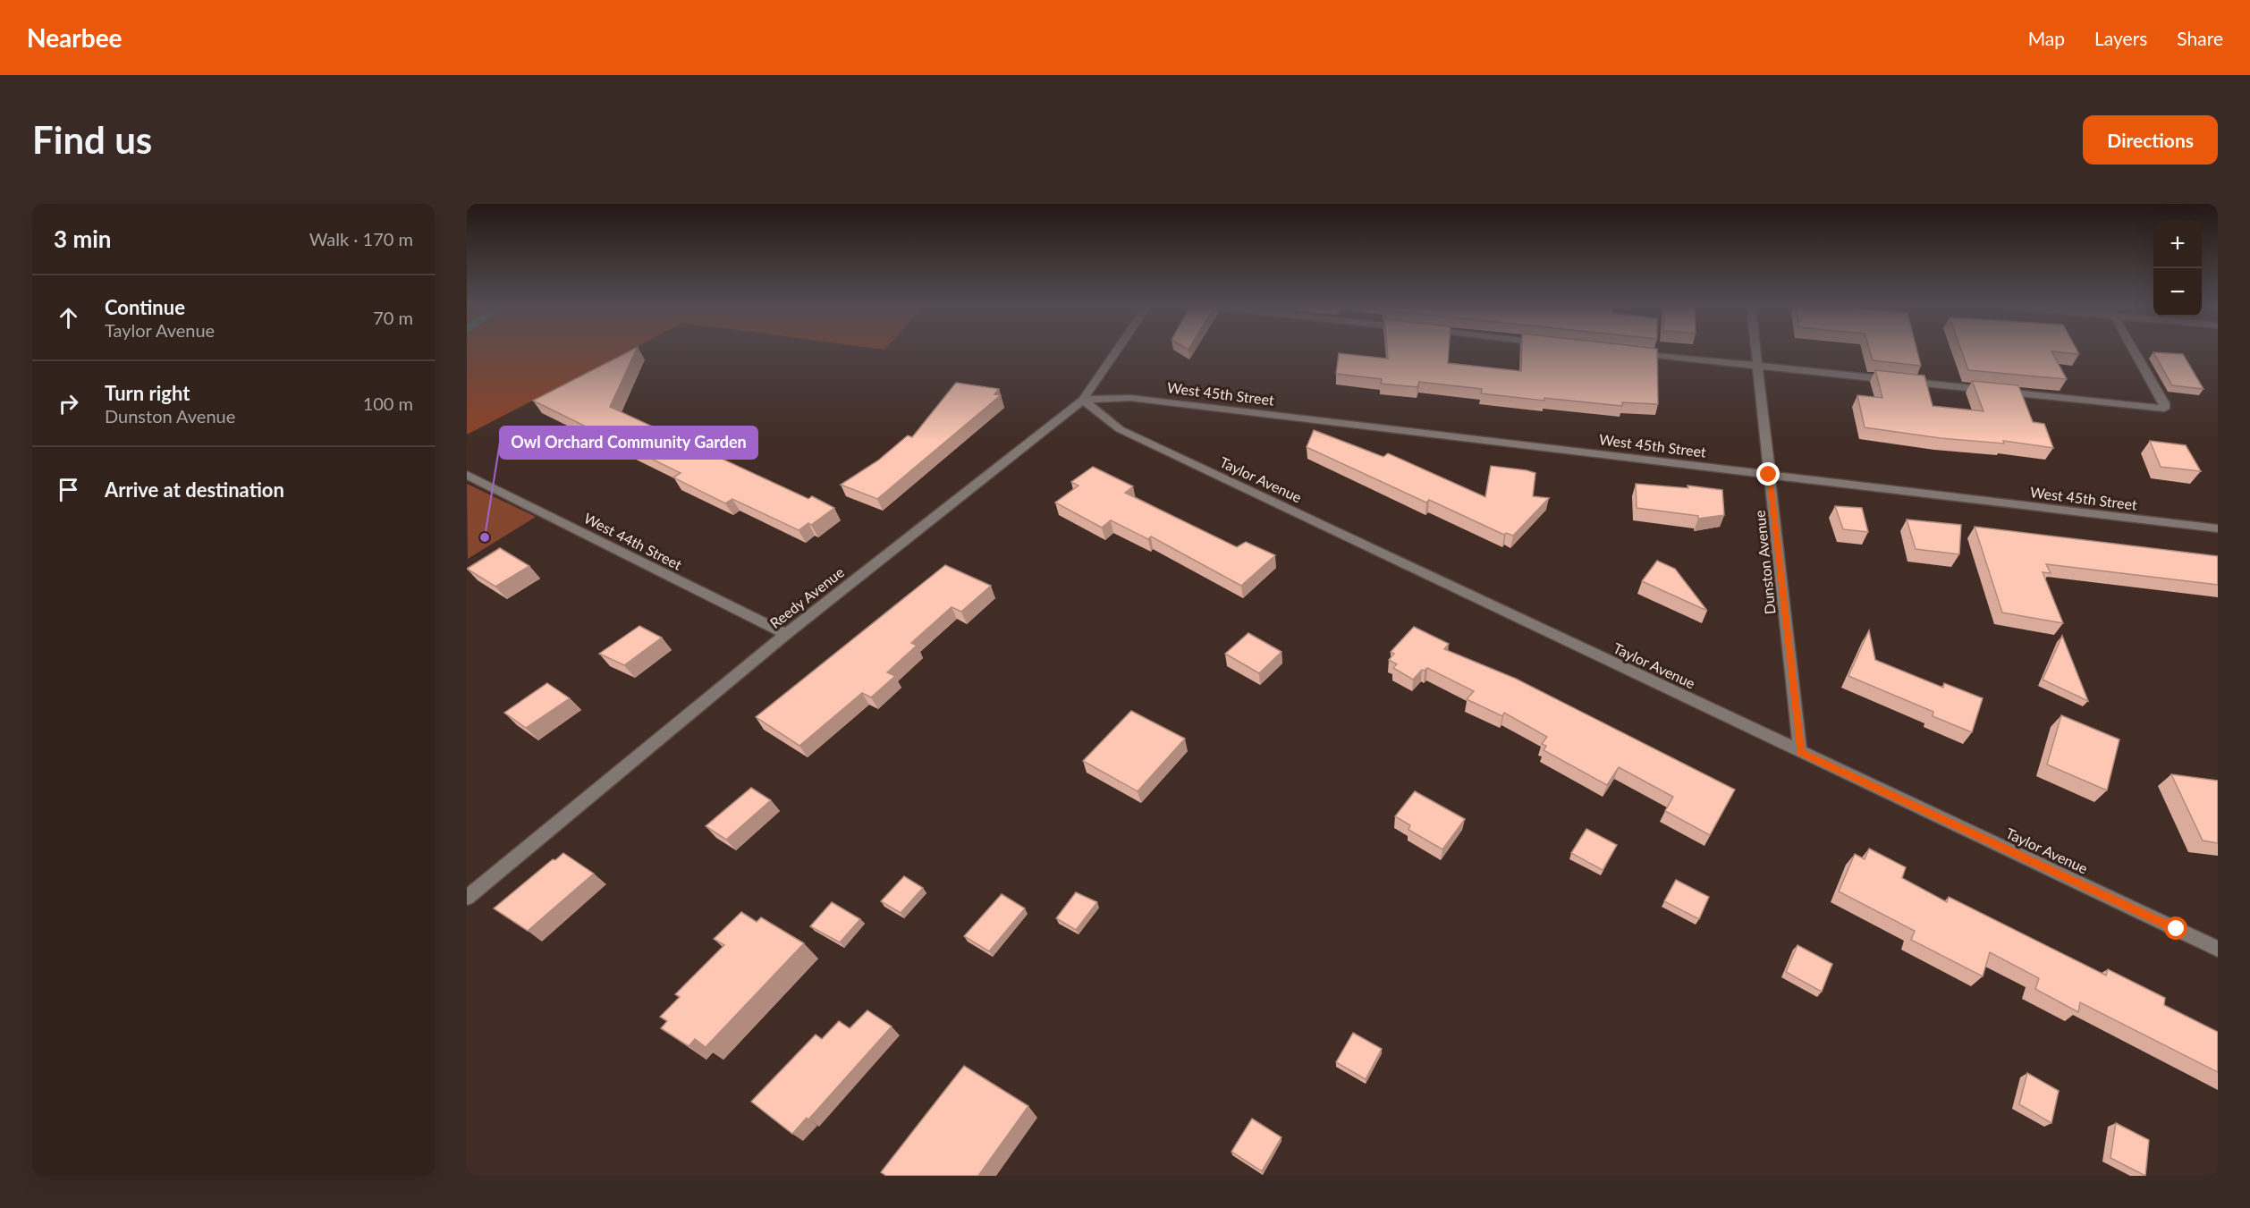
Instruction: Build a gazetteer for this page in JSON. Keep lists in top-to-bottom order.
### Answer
{
  "streets": {
    "street": [
      "West 45th Street",
      "Taylor Avenue",
      "West 44th Street",
      "Dunston Avenue",
      "Reedy Avenue"
    ]
  },
  "crossings": [
    ["West 45th Street", "Taylor Avenue"],
    ["West 45th Street", "Dunston Avenue"],
    ["West 45th Street", "Reedy Avenue"],
    ["Taylor Avenue", "Dunston Avenue"],
    ["Taylor Avenue", "Reedy Avenue"],
    ["West 44th Street", "Reedy Avenue"]
  ],
  "places": ["Owl Orchard Community Garden"],
  "page": {
    "header": "Nearbee",
    "nav": ["Map", "Layers", "Share"],
    "buttons": "Directions",
    "title": "Find us",
    "heading": ["3 min", "Walk · 170 m"],
    "map_buttons": ["+", "−"],
    "list": [
      ["Continue", "Taylor Avenue", "70 m"],
      ["Turn right", "Dunston Avenue", "100 m"],
      "Arrive at destination"
    ]
  }
}
